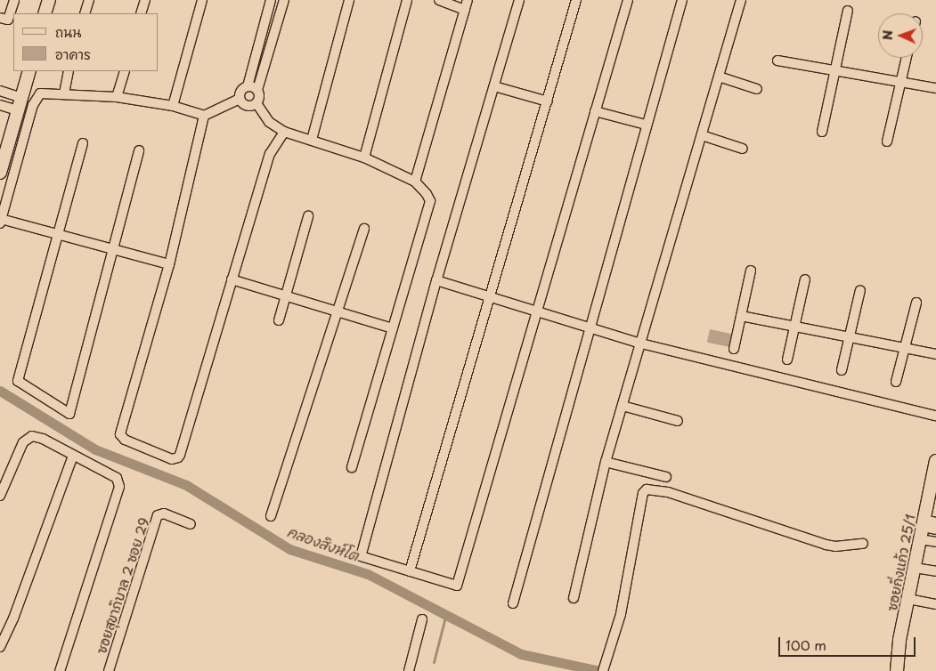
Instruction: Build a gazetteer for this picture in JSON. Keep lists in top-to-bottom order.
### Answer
{
  "streets": {
    "street": ["ซอยกิ่งแก้ว 25/1", "ซอยสุขาภิบาล 2 ซอย 29"]
  },
  "water": ["คลองสิงห์โต"],
  "legend": ["ถนน", "อาคาร"],
  "scale_bar": "100 m",
  "north": "left"
}
